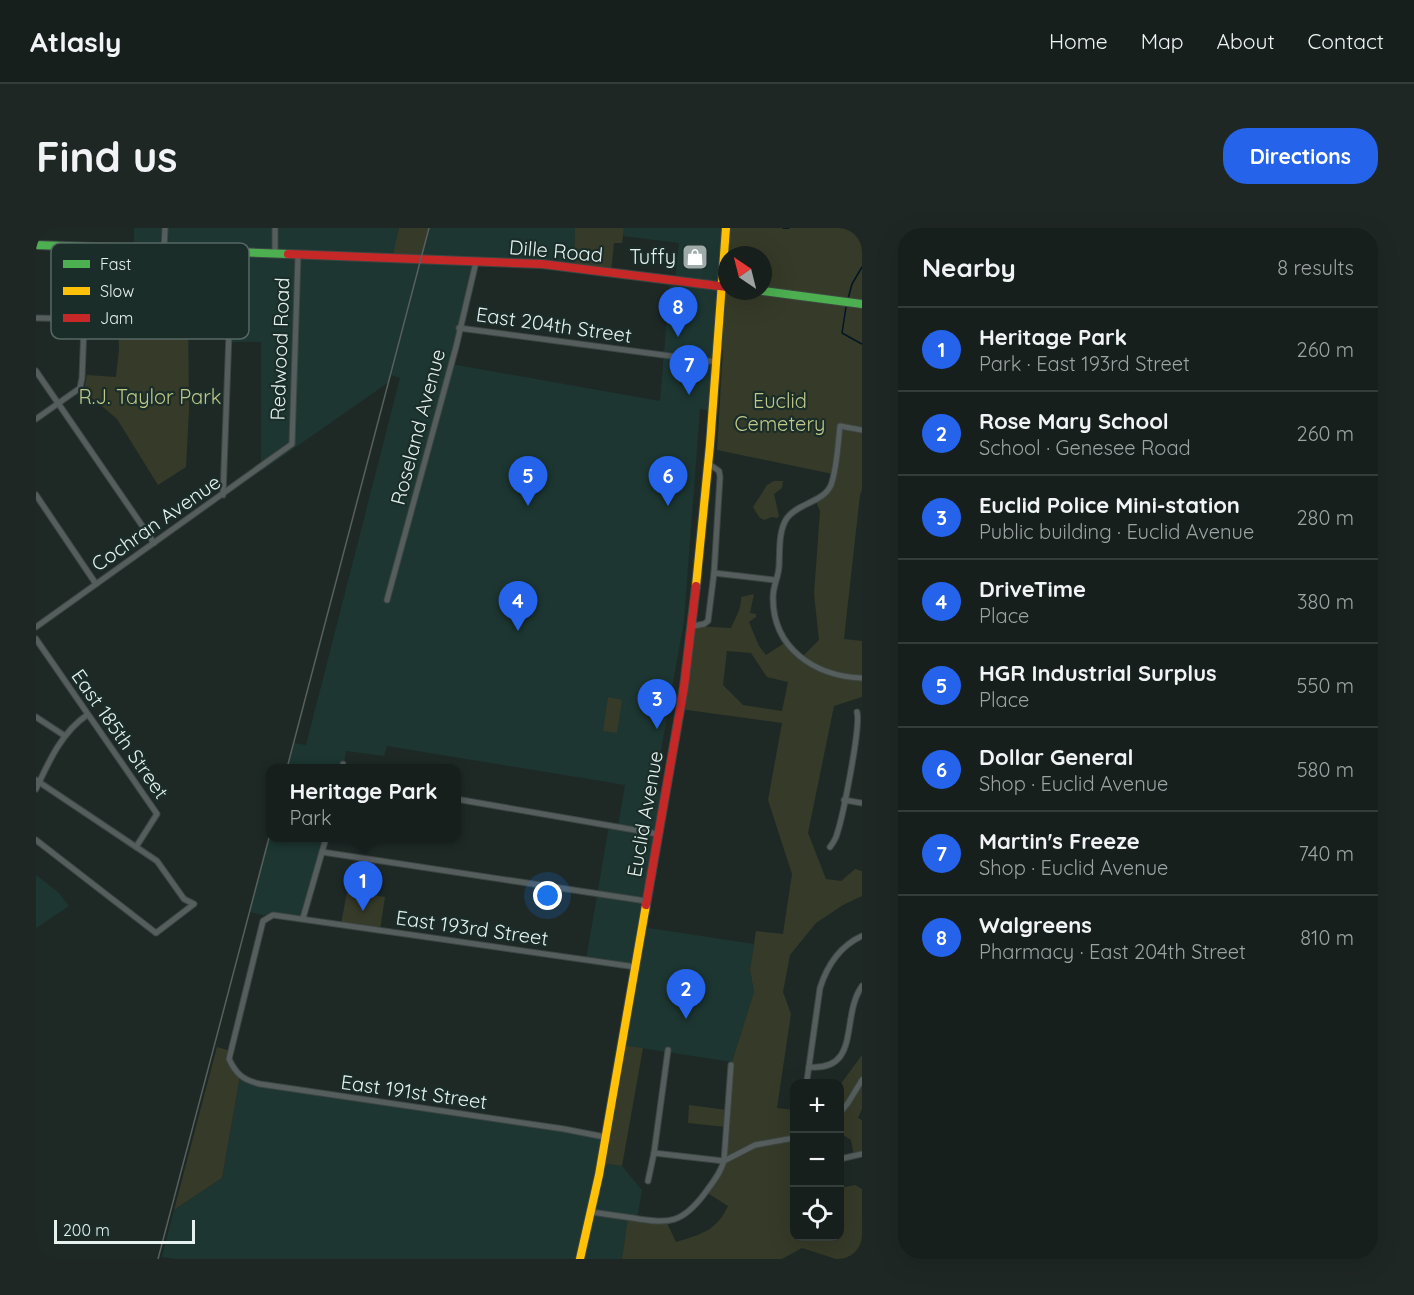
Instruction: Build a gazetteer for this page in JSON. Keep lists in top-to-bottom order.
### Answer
{
  "streets": {
    "main road": ["Dille Road", "Euclid Avenue"],
    "street": [
      "East 204th Street",
      "Redwood Road",
      "Roseland Avenue",
      "Cochran Avenue",
      "East 185th Street",
      "East 193rd Street",
      "East 191st Street"
    ]
  },
  "crossings": [
    ["Dille Road", "Redwood Road"],
    ["Dille Road", "Roseland Avenue"],
    ["East 204th Street", "Roseland Avenue"],
    ["East 204th Street", "Euclid Avenue"],
    ["Redwood Road", "Cochran Avenue"],
    ["Euclid Avenue", "East 193rd Street"],
    ["Euclid Avenue", "East 191st Street"],
    ["East 193rd Street", "East 191st Street"]
  ],
  "parks": ["R.J. Taylor Park", "Euclid Cemetery"],
  "places": {
    "shop": ["Tuffy"]
  },
  "legend": ["Fast", "Slow", "Jam"],
  "scale_bar": "200 m",
  "north": "top left",
  "page": {
    "header": "Atlasly",
    "nav": [
      "Home",
      "Map",
      "About",
      "Contact"
    ],
    "buttons": "Directions",
    "title": "Find us",
    "heading": ["Nearby", "8 results"],
    "pins": [
      "8",
      "7",
      "5",
      "6",
      "4",
      "3",
      "1",
      "2"
    ],
    "list": [
      {
        "mark": "1",
        "name": "Heritage Park",
        "note": "Park · East 193rd Street",
        "value": "260 m"
      },
      {
        "mark": "2",
        "name": "Rose Mary School",
        "note": "School · Genesee Road",
        "value": "260 m"
      },
      {
        "mark": "3",
        "name": "Euclid Police Mini-station",
        "note": "Public building · Euclid Avenue",
        "value": "280 m"
      },
      {
        "mark": "4",
        "name": "DriveTime",
        "note": "Place",
        "value": "380 m"
      },
      {
        "mark": "5",
        "name": "HGR Industrial Surplus",
        "note": "Place",
        "value": "550 m"
      },
      {
        "mark": "6",
        "name": "Dollar General",
        "note": "Shop · Euclid Avenue",
        "value": "580 m"
      },
      {
        "mark": "7",
        "name": "Martin's Freeze",
        "note": "Shop · Euclid Avenue",
        "value": "740 m"
      },
      {
        "mark": "8",
        "name": "Walgreens",
        "note": "Pharmacy · East 204th Street",
        "value": "810 m"
      }
    ],
    "popup": ["Heritage Park", "Park"],
    "map_buttons": ["+", "−"],
    "scale": "200 m"
  }
}
